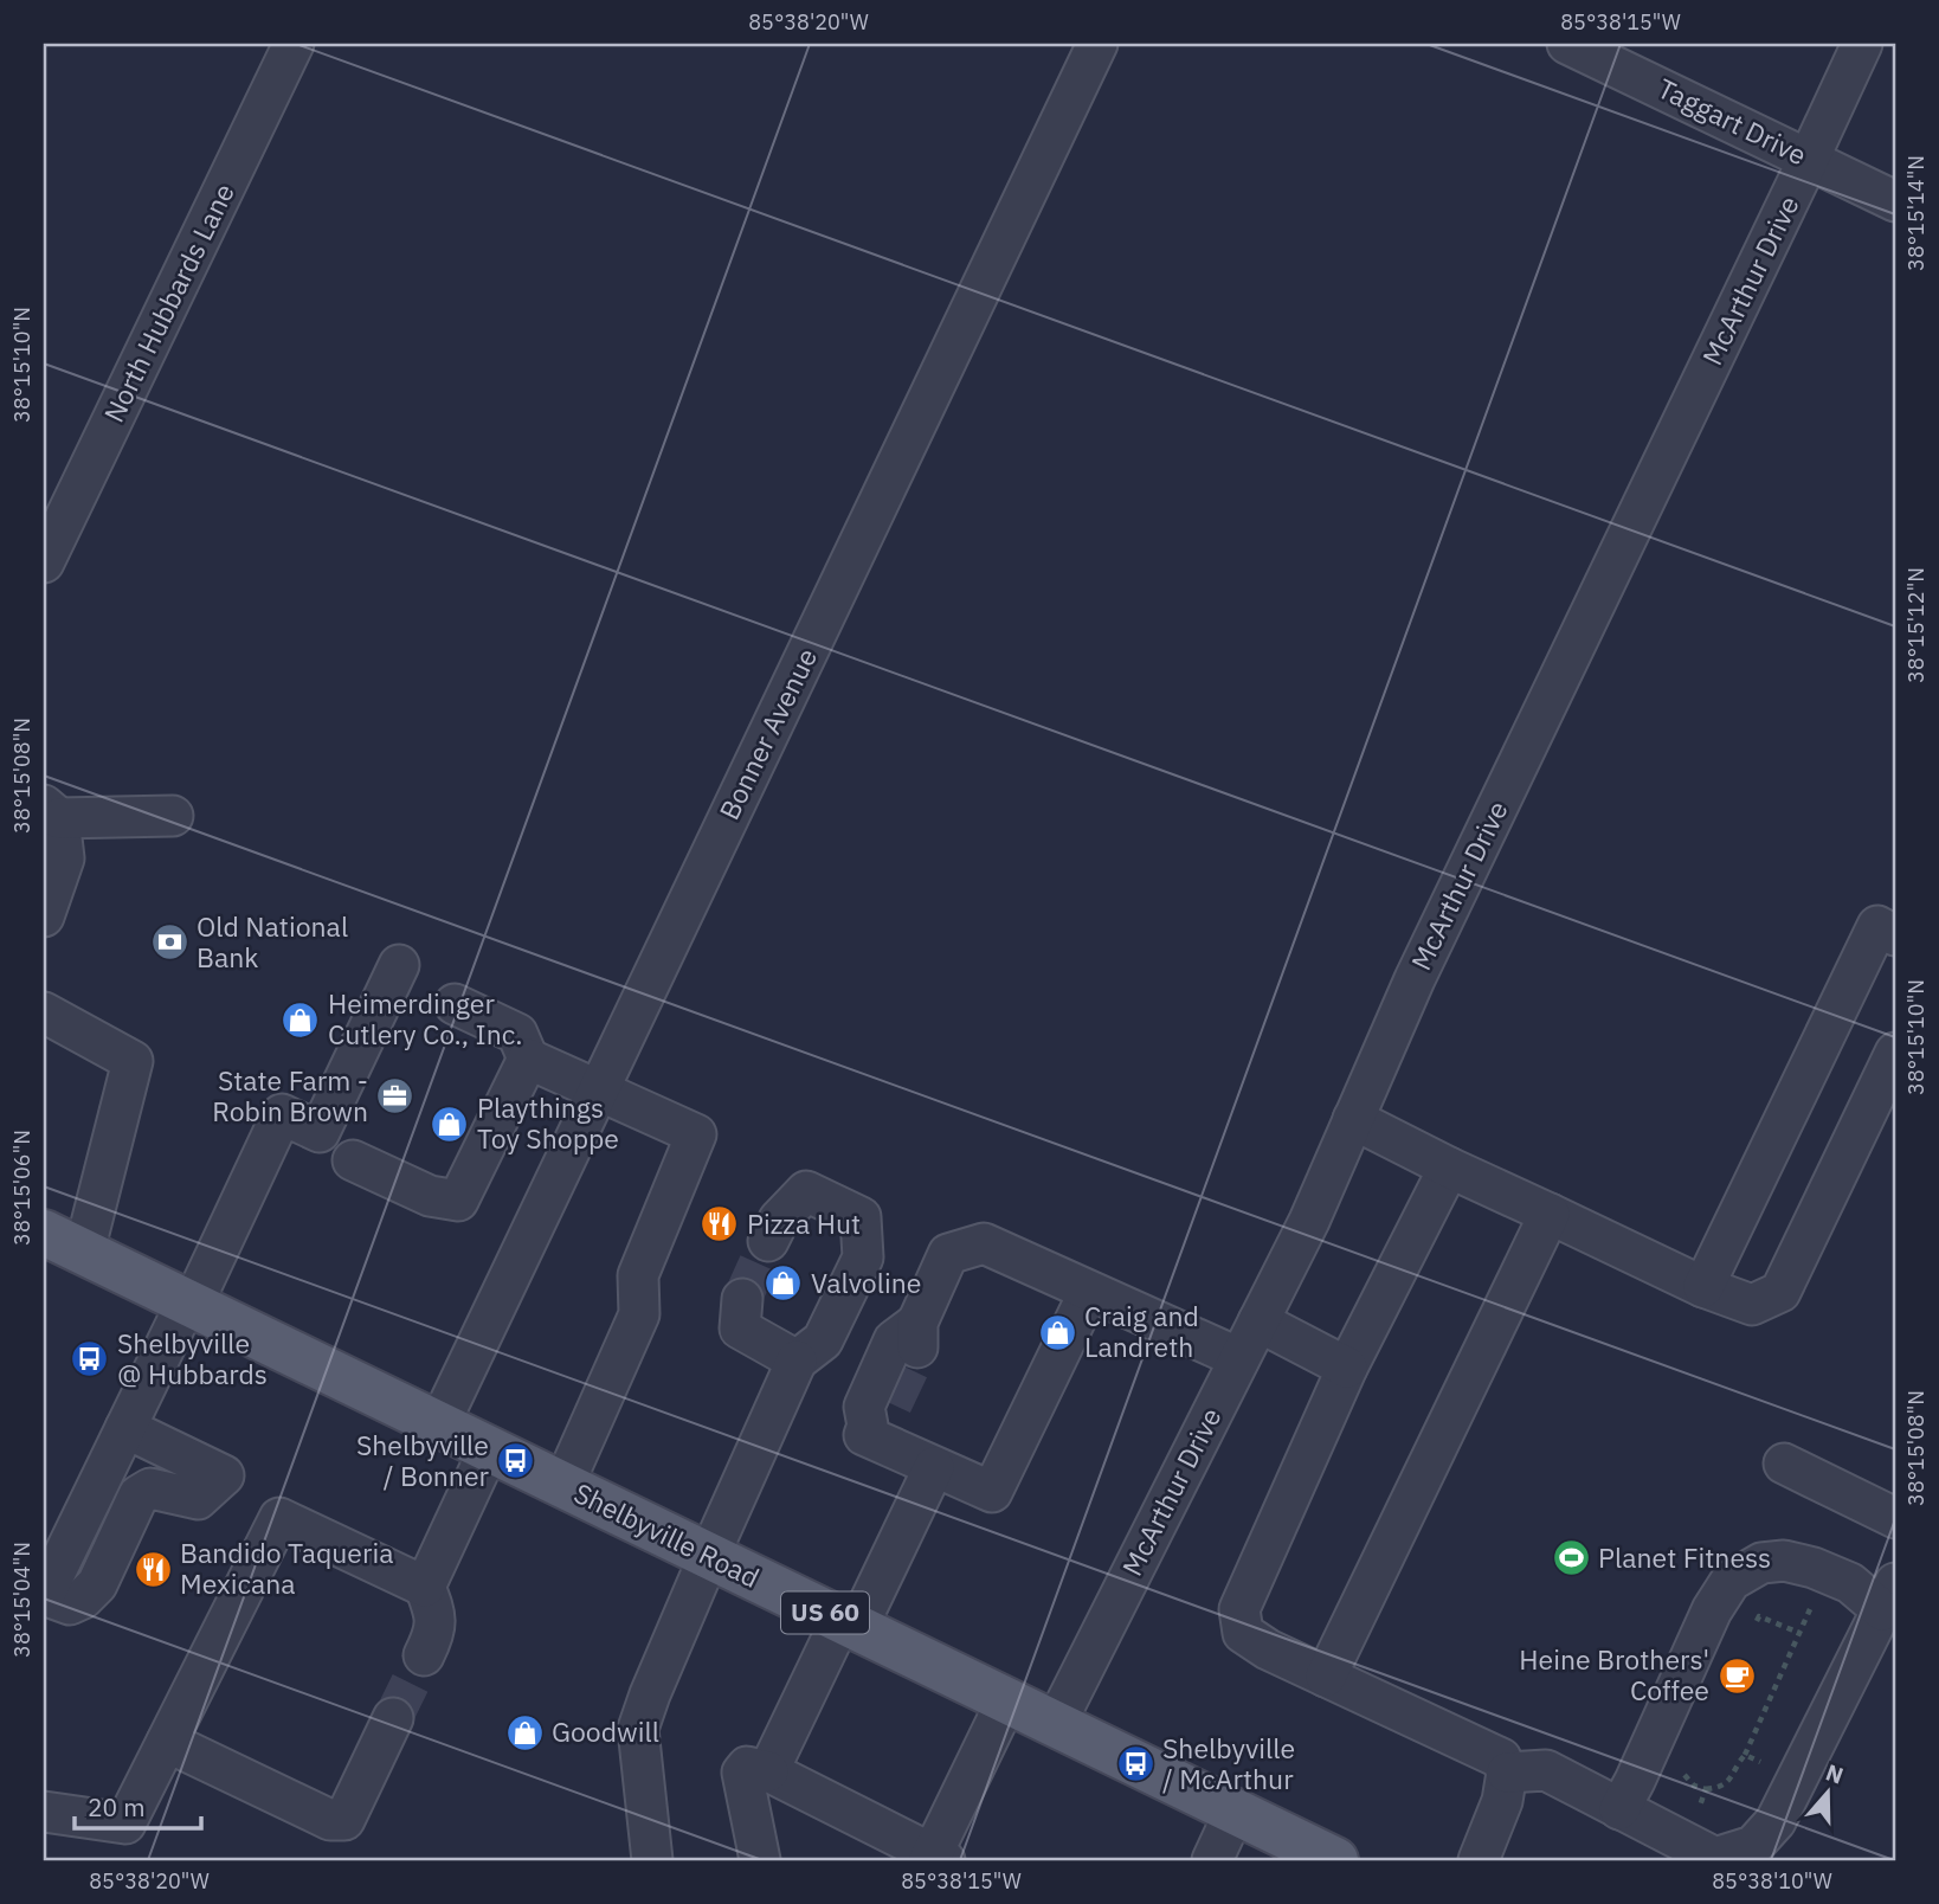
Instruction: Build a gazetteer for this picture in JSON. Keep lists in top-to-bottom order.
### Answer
{
  "streets": {
    "main road": ["Shelbyville Road", "US 60"],
    "street": [
      "Taggart Drive",
      "McArthur Drive",
      "North Hubbards Lane",
      "Bonner Avenue"
    ]
  },
  "crossings": [
    ["Taggart Drive", "McArthur Drive"],
    ["McArthur Drive", "Shelbyville Road"],
    ["Bonner Avenue", "Shelbyville Road"]
  ],
  "places": {
    "bank": ["Old National Bank"],
    "shop": [
      "Heimerdinger Cutlery Co., Inc.",
      "Playthings Toy Shoppe",
      "Valvoline",
      "Craig and Landreth",
      "Goodwill"
    ],
    "office": ["State Farm - Robin Brown"],
    "restaurant": ["Pizza Hut", "Bandido Taqueria Mexicana"],
    "bus stop": ["Shelbyville @ Hubbards", "Shelbyville / Bonner", "Shelbyville / McArthur"],
    "sports": ["Planet Fitness"],
    "cafe": ["Heine Brothers' Coffee"]
  },
  "scale_bar": "20 m",
  "north": "top",
  "coordinates": [
    "85°38'20\"W",
    "85°38'15\"W",
    "38°15'14\"N",
    "38°15'10\"N",
    "38°15'12\"N",
    "38°15'08\"N",
    "38°15'06\"N",
    "38°15'04\"N",
    "85°38'10\"W"
  ]
}
